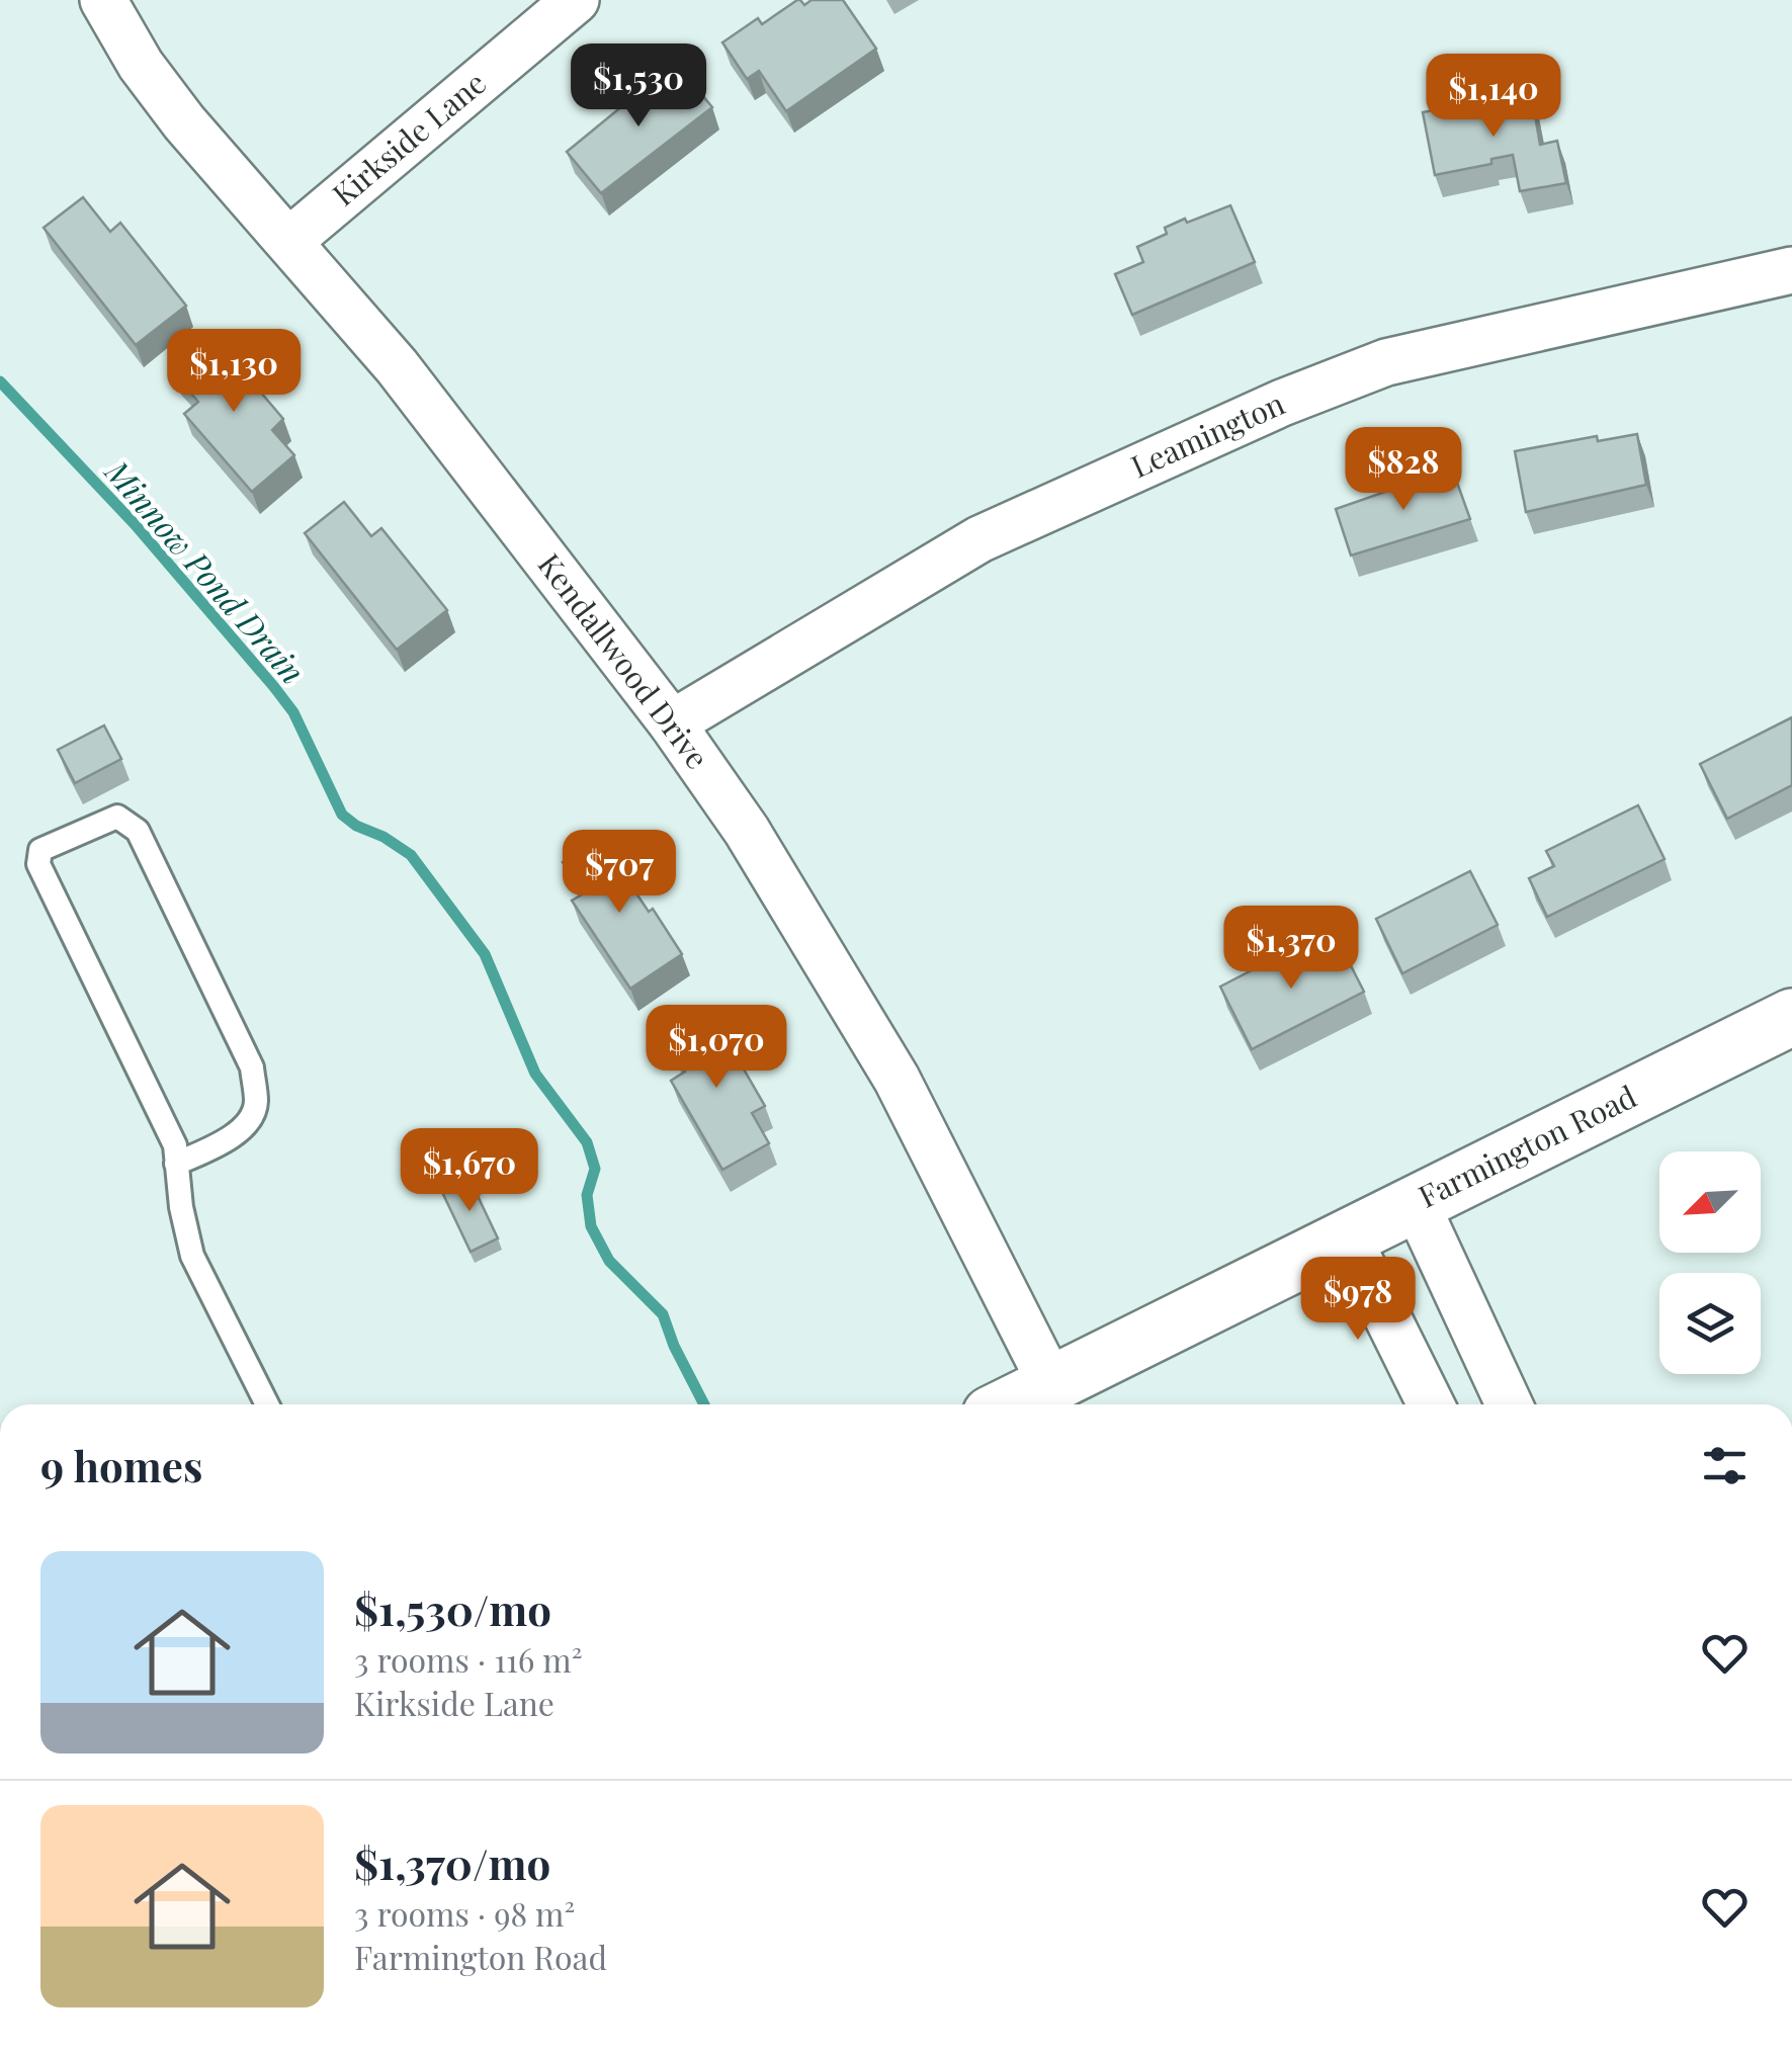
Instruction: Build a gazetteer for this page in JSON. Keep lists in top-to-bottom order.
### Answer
{
  "streets": {
    "street": [
      "Kirkside Lane",
      "Leamington",
      "Kendallwood Drive",
      "Farmington Road"
    ]
  },
  "crossings": [
    ["Kirkside Lane", "Kendallwood Drive"],
    ["Leamington", "Kendallwood Drive"],
    ["Kendallwood Drive", "Farmington Road"]
  ],
  "water": ["Minnow Pond Drain"],
  "north": "bottom left",
  "page": {
    "price": [
      "$1,530",
      "$1,140",
      "$1,130",
      "$828",
      "$707",
      "$1,370",
      "$1,070",
      "$1,670",
      "$978"
    ],
    "heading": "9 homes",
    "list": [
      {
        "name": "$1,530/mo",
        "note": "3 rooms · 116 m² · Kirkside Lane"
      },
      {
        "name": "$1,370/mo",
        "note": "3 rooms · 98 m² · Farmington Road"
      }
    ]
  }
}
